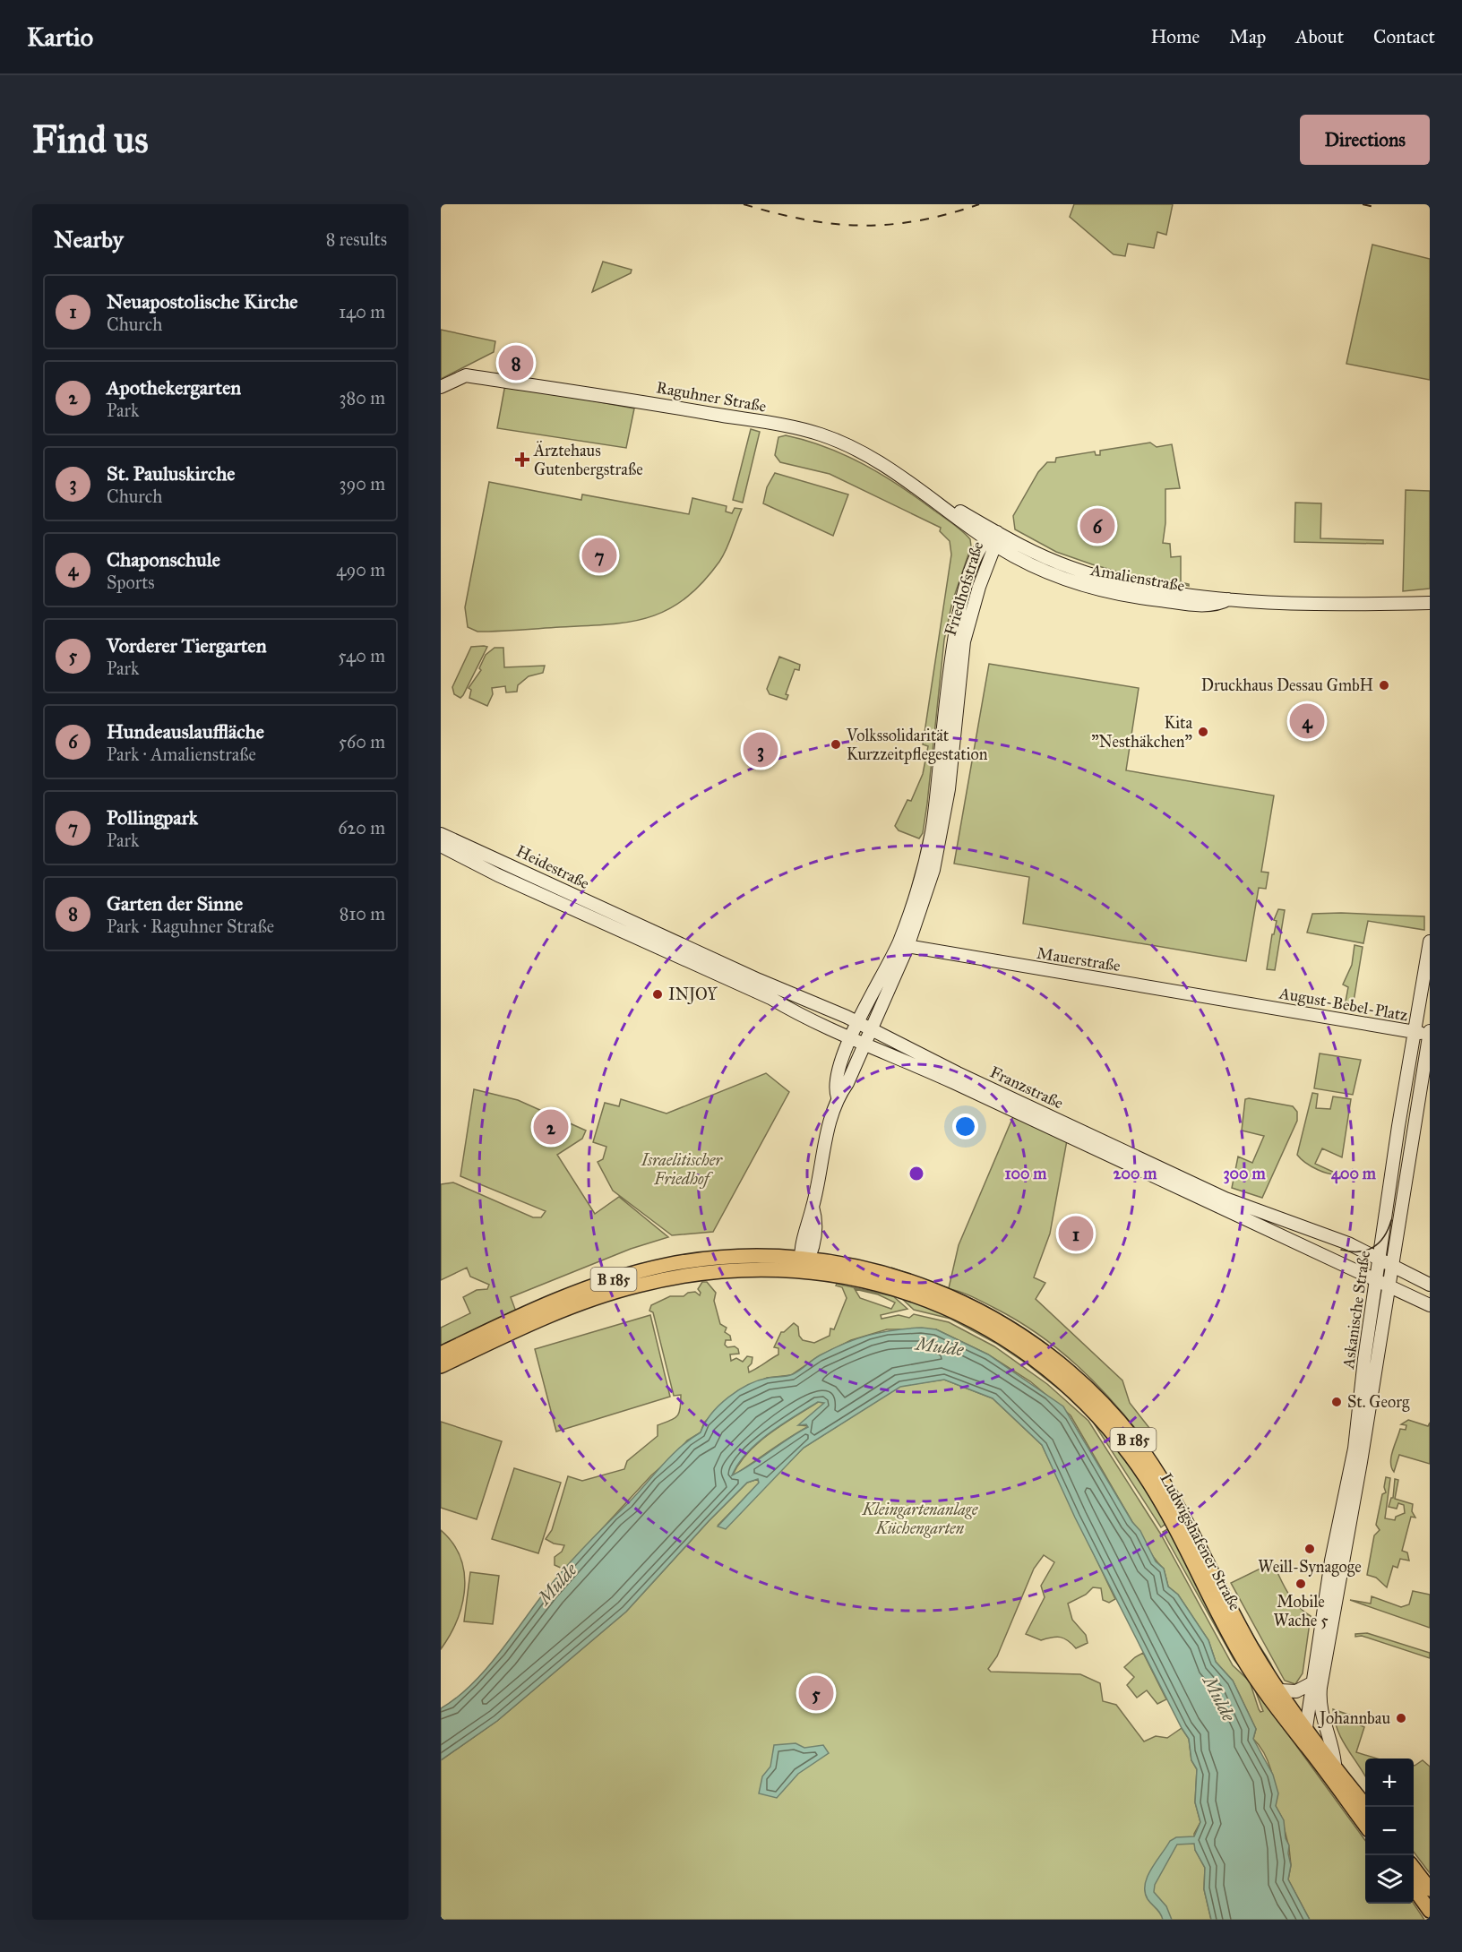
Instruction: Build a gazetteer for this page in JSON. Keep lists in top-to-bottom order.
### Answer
{
  "streets": {
    "main road": [
      "Raguhner Straße",
      "Amalienstraße",
      "Friedhofstraße",
      "Heidestraße",
      "Mauerstraße",
      "August-Bebel-Platz",
      "Franzstraße",
      "B 185",
      "Askanische Straße",
      "Ludwigshafener Straße"
    ]
  },
  "crossings": [
    ["Raguhner Straße", "Amalienstraße"],
    ["Raguhner Straße", "Friedhofstraße"],
    ["Amalienstraße", "Friedhofstraße"],
    ["Friedhofstraße", "Mauerstraße"],
    ["Friedhofstraße", "Franzstraße"],
    ["Heidestraße", "Franzstraße"],
    ["Mauerstraße", "August-Bebel-Platz"],
    ["August-Bebel-Platz", "Askanische Straße"],
    ["Franzstraße", "Askanische Straße"],
    ["B 185", "Ludwigshafener Straße"],
    ["Askanische Straße", "Ludwigshafener Straße"]
  ],
  "water": ["Mulde"],
  "parks": ["Israelitischer Friedhof", "Kleingartenanlage Küchengarten"],
  "places": {
    "health": ["Ärztehaus Gutenbergstraße"],
    "other": [
      "Druckhaus Dessau GmbH",
      "Kita \"Nesthäkchen\"",
      "Volkssolidarität Kurzzeitpflegestation",
      "INJOY",
      "St. Georg",
      "Weill-Synagoge",
      "Mobile Wache 5",
      "Johannbau"
    ]
  },
  "page": {
    "header": "Kartio",
    "nav": [
      "Home",
      "Map",
      "About",
      "Contact"
    ],
    "buttons": "Directions",
    "title": "Find us",
    "heading": ["Nearby", "8 results"],
    "list": [
      {
        "mark": "1",
        "name": "Neuapostolische Kirche",
        "note": "Church",
        "value": "140 m"
      },
      {
        "mark": "2",
        "name": "Apothekergarten",
        "note": "Park",
        "value": "380 m"
      },
      {
        "mark": "3",
        "name": "St. Pauluskirche",
        "note": "Church",
        "value": "390 m"
      },
      {
        "mark": "4",
        "name": "Chaponschule",
        "note": "Sports",
        "value": "490 m"
      },
      {
        "mark": "5",
        "name": "Vorderer Tiergarten",
        "note": "Park",
        "value": "540 m"
      },
      {
        "mark": "6",
        "name": "Hundeauslauffläche",
        "note": "Park · Amalienstraße",
        "value": "560 m"
      },
      {
        "mark": "7",
        "name": "Pollingpark",
        "note": "Park",
        "value": "620 m"
      },
      {
        "mark": "8",
        "name": "Garten der Sinne",
        "note": "Park · Raguhner Straße",
        "value": "810 m"
      }
    ],
    "pins": [
      "8",
      "6",
      "7",
      "4",
      "3",
      "2",
      "1",
      "5"
    ],
    "map_buttons": ["+", "−"]
  },
  "rings": [
    "100 m",
    "200 m",
    "300 m",
    "400 m"
  ]
}
